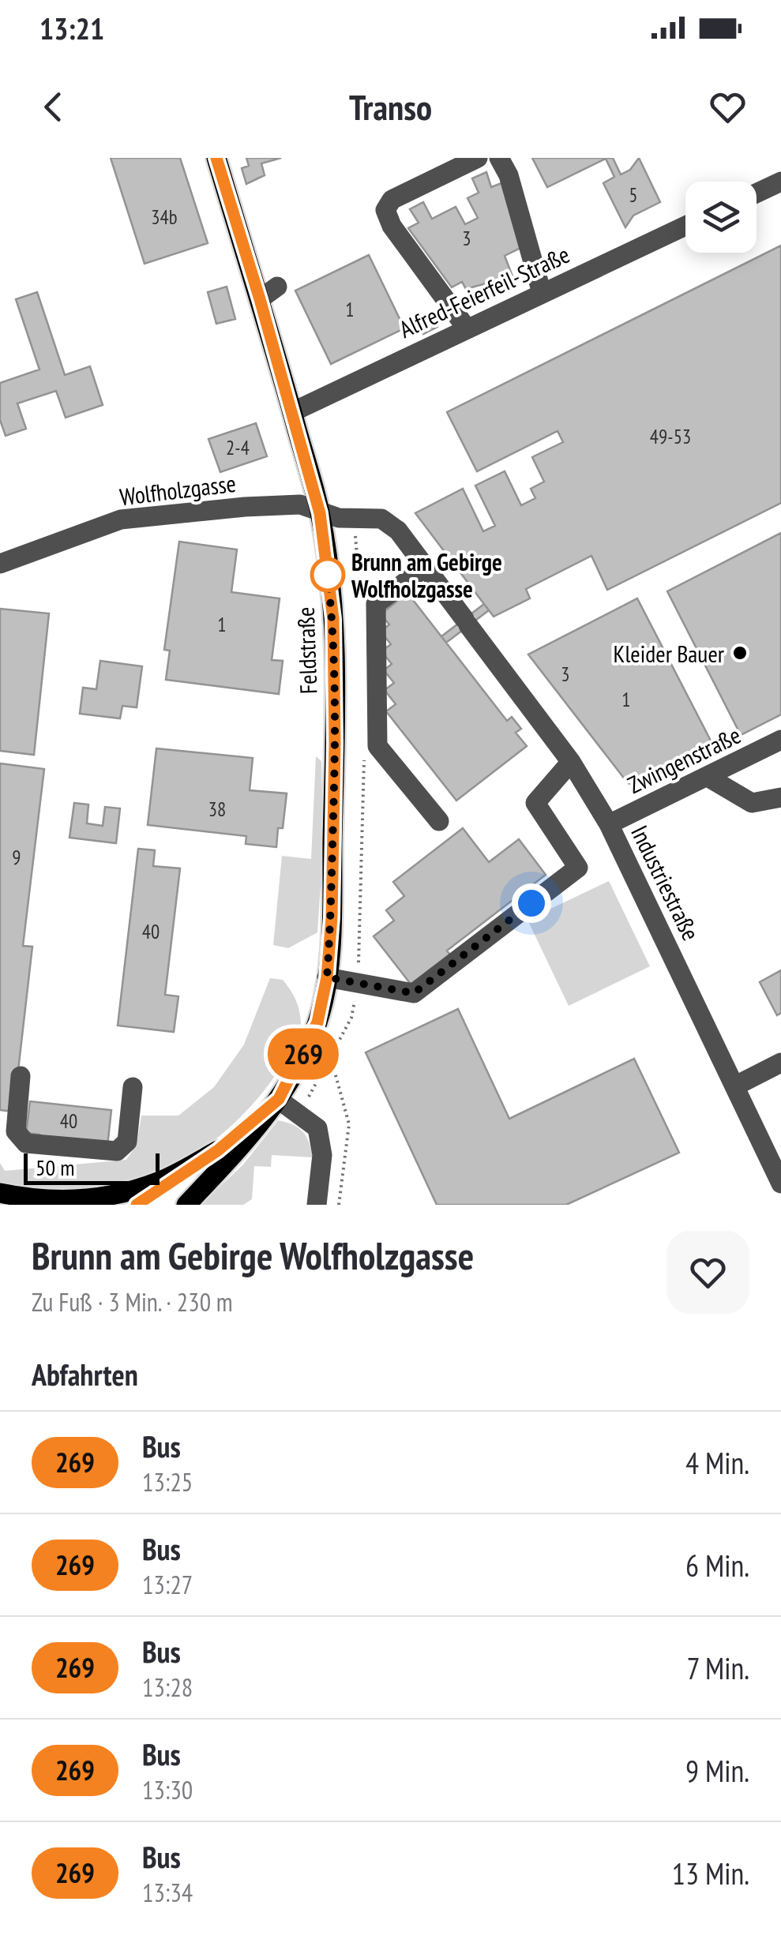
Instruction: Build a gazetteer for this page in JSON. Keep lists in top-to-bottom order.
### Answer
{
  "streets": {
    "main road": ["Feldstraße"],
    "street": [
      "Alfred-Feierfeil-Straße",
      "Wolfholzgasse",
      "Zwingenstraße",
      "Industriestraße"
    ]
  },
  "crossings": [
    ["Alfred-Feierfeil-Straße", "Feldstraße"],
    ["Wolfholzgasse", "Feldstraße"],
    ["Wolfholzgasse", "Industriestraße"],
    ["Feldstraße", "Industriestraße"],
    ["Zwingenstraße", "Industriestraße"]
  ],
  "places": ["Brunn am Gebirge Wolfholzgasse", "Kleider Bauer"],
  "lines": ["bus line 269"],
  "house_numbers": [
    "5",
    "34b",
    "3",
    "1",
    "49-53",
    "2-4",
    "1",
    "3",
    "1",
    "38",
    "9",
    "40",
    "40"
  ],
  "scale_bar": "50 m",
  "page": {
    "status": "13:21",
    "header": "Transo",
    "on_map": "269",
    "scale": "50 m",
    "heading": [
      ["Brunn am Gebirge Wolfholzgasse", "Zu Fuß · 3 Min. · 230 m"],
      "Abfahrten"
    ],
    "list": [
      {
        "mark": "269",
        "name": "Bus",
        "note": "13:25",
        "value": "4 Min."
      },
      {
        "mark": "269",
        "name": "Bus",
        "note": "13:27",
        "value": "6 Min."
      },
      {
        "mark": "269",
        "name": "Bus",
        "note": "13:28",
        "value": "7 Min."
      },
      {
        "mark": "269",
        "name": "Bus",
        "note": "13:30",
        "value": "9 Min."
      },
      {
        "mark": "269",
        "name": "Bus",
        "note": "13:34",
        "value": "13 Min."
      }
    ]
  }
}
